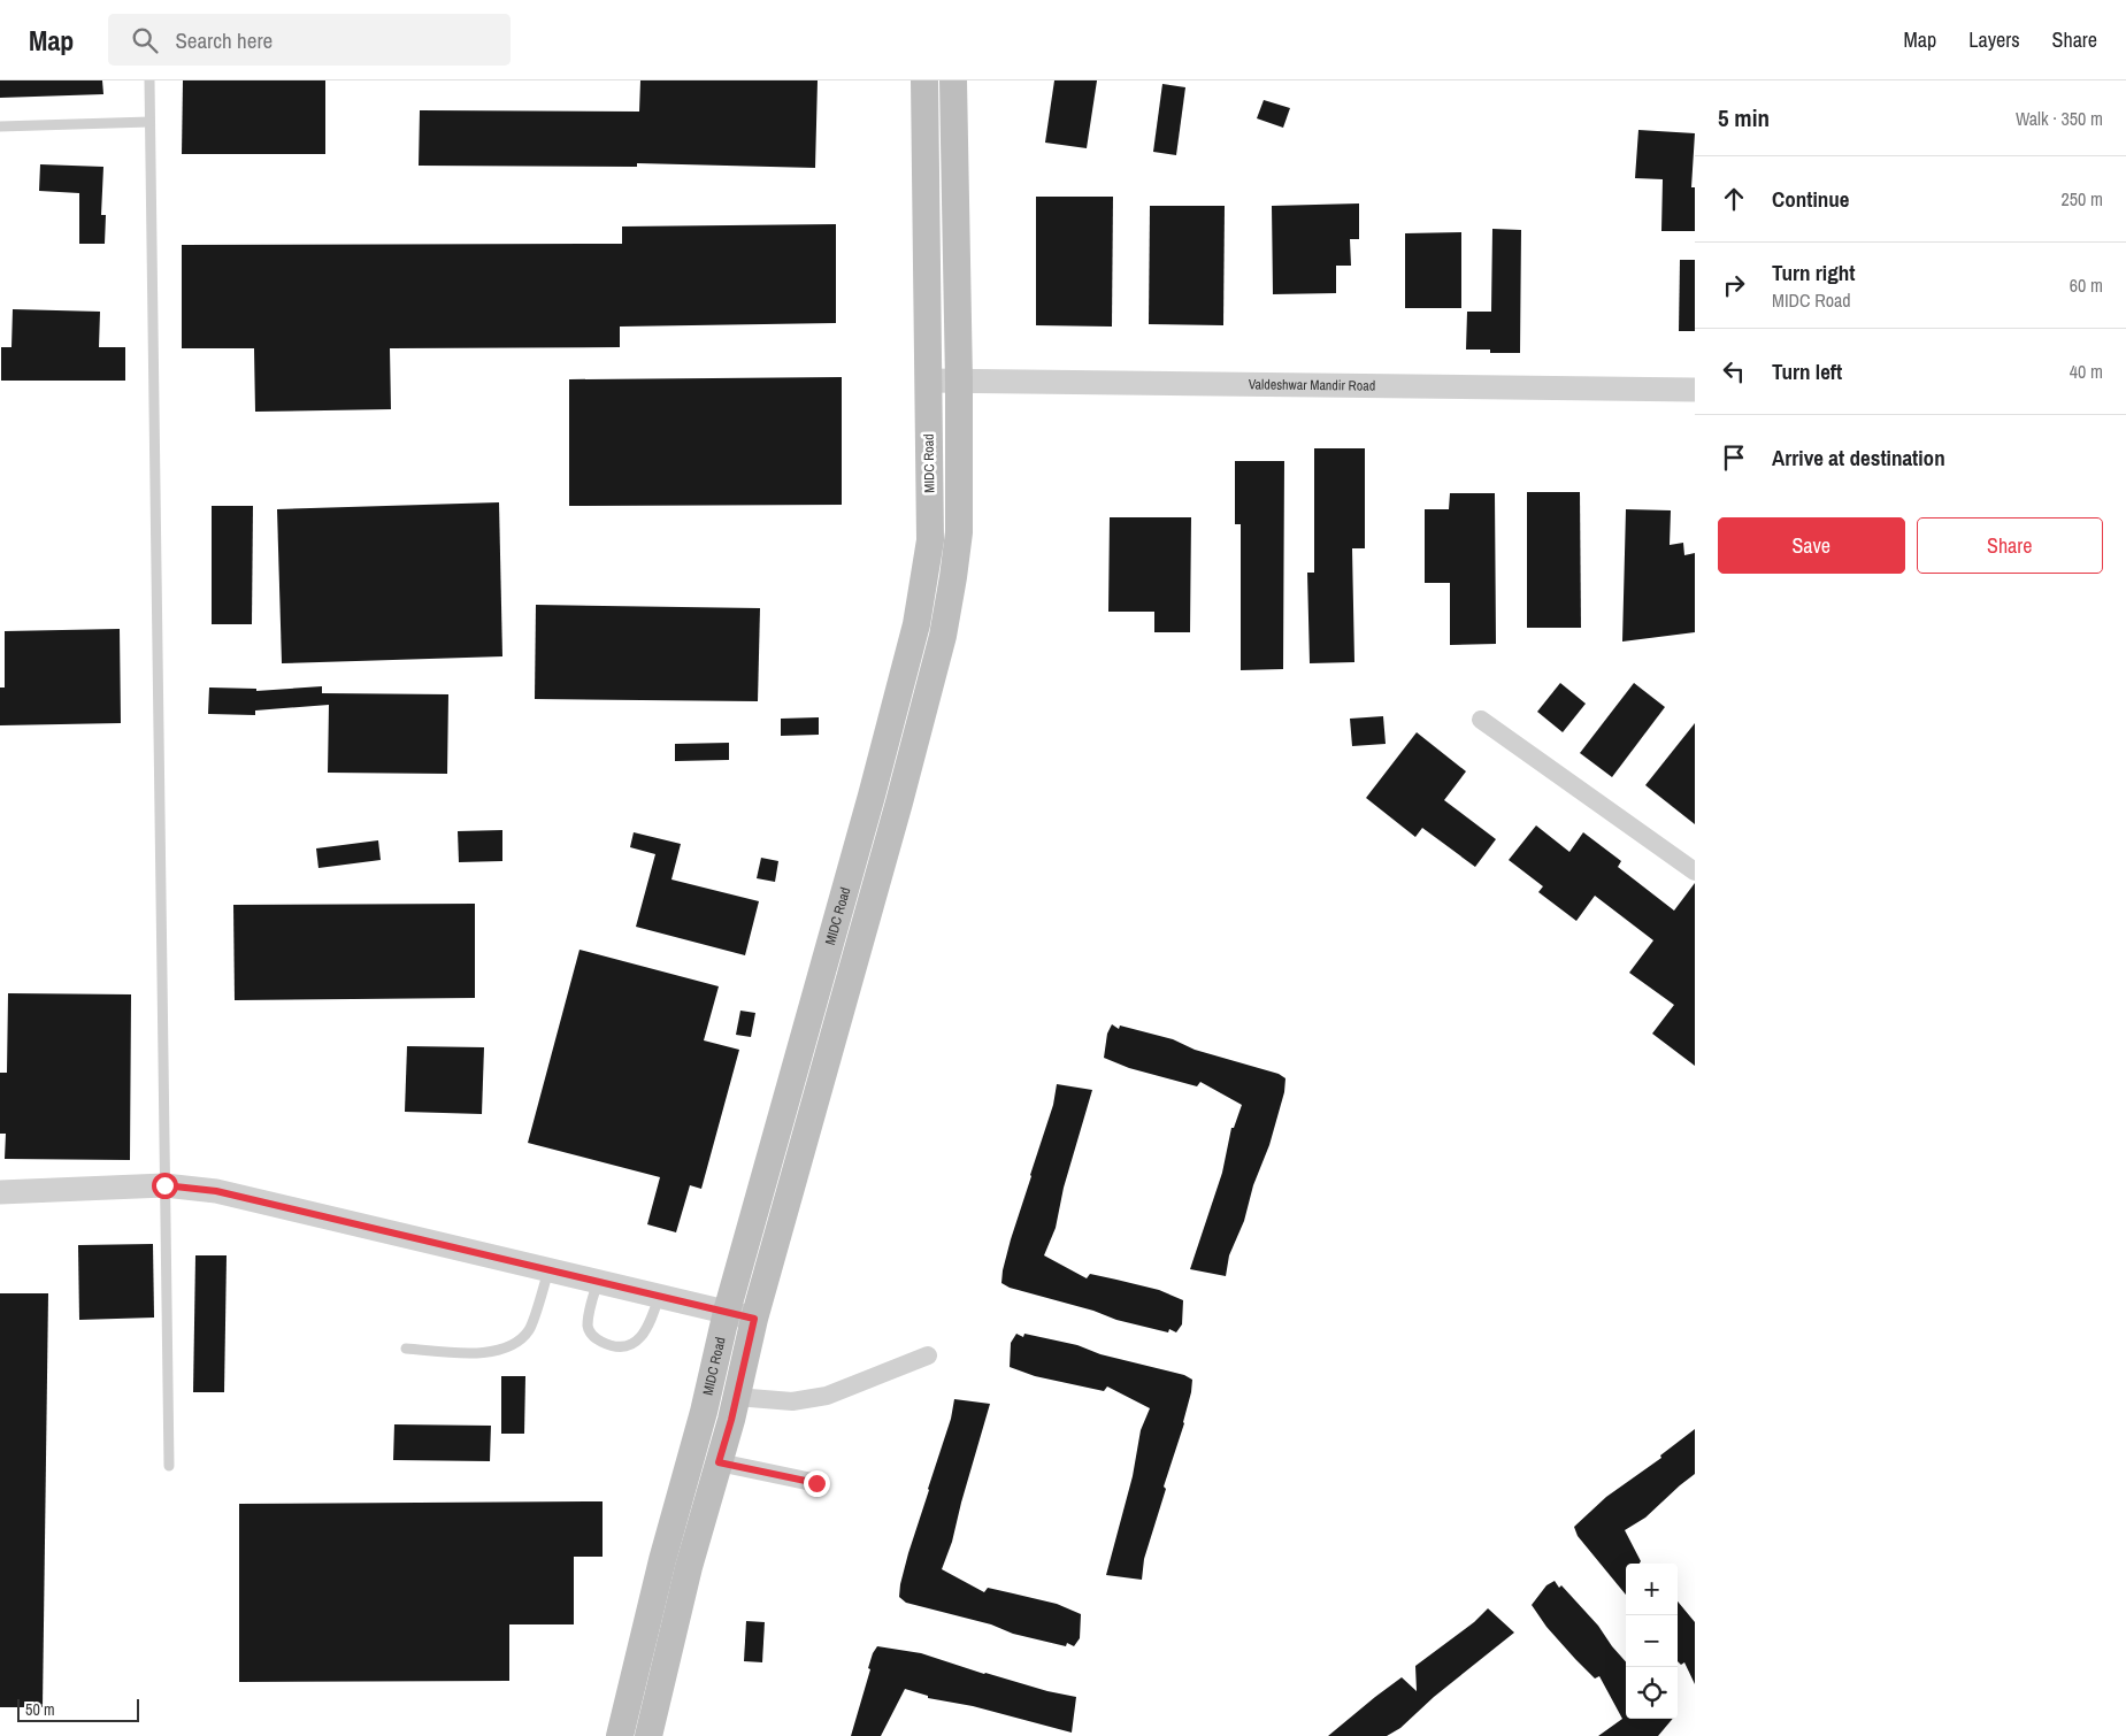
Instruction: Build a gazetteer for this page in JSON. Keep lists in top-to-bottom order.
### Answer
{
  "streets": {
    "main road": ["MIDC Road"],
    "street": ["Valdeshwar Mandir Road"]
  },
  "crossings": [
    ["Valdeshwar Mandir Road", "MIDC Road"]
  ],
  "scale_bar": "50 m",
  "page": {
    "header": "Map",
    "search": "Search here",
    "nav": ["Map", "Layers", "Share"],
    "heading": ["5 min", "Walk · 350 m"],
    "list": [
      ["Continue", "250 m"],
      ["Turn right", "MIDC Road", "60 m"],
      ["Turn left", "40 m"],
      "Arrive at destination"
    ],
    "buttons": ["Save", "Share"],
    "map_buttons": ["+", "−"],
    "scale": "50 m"
  }
}
